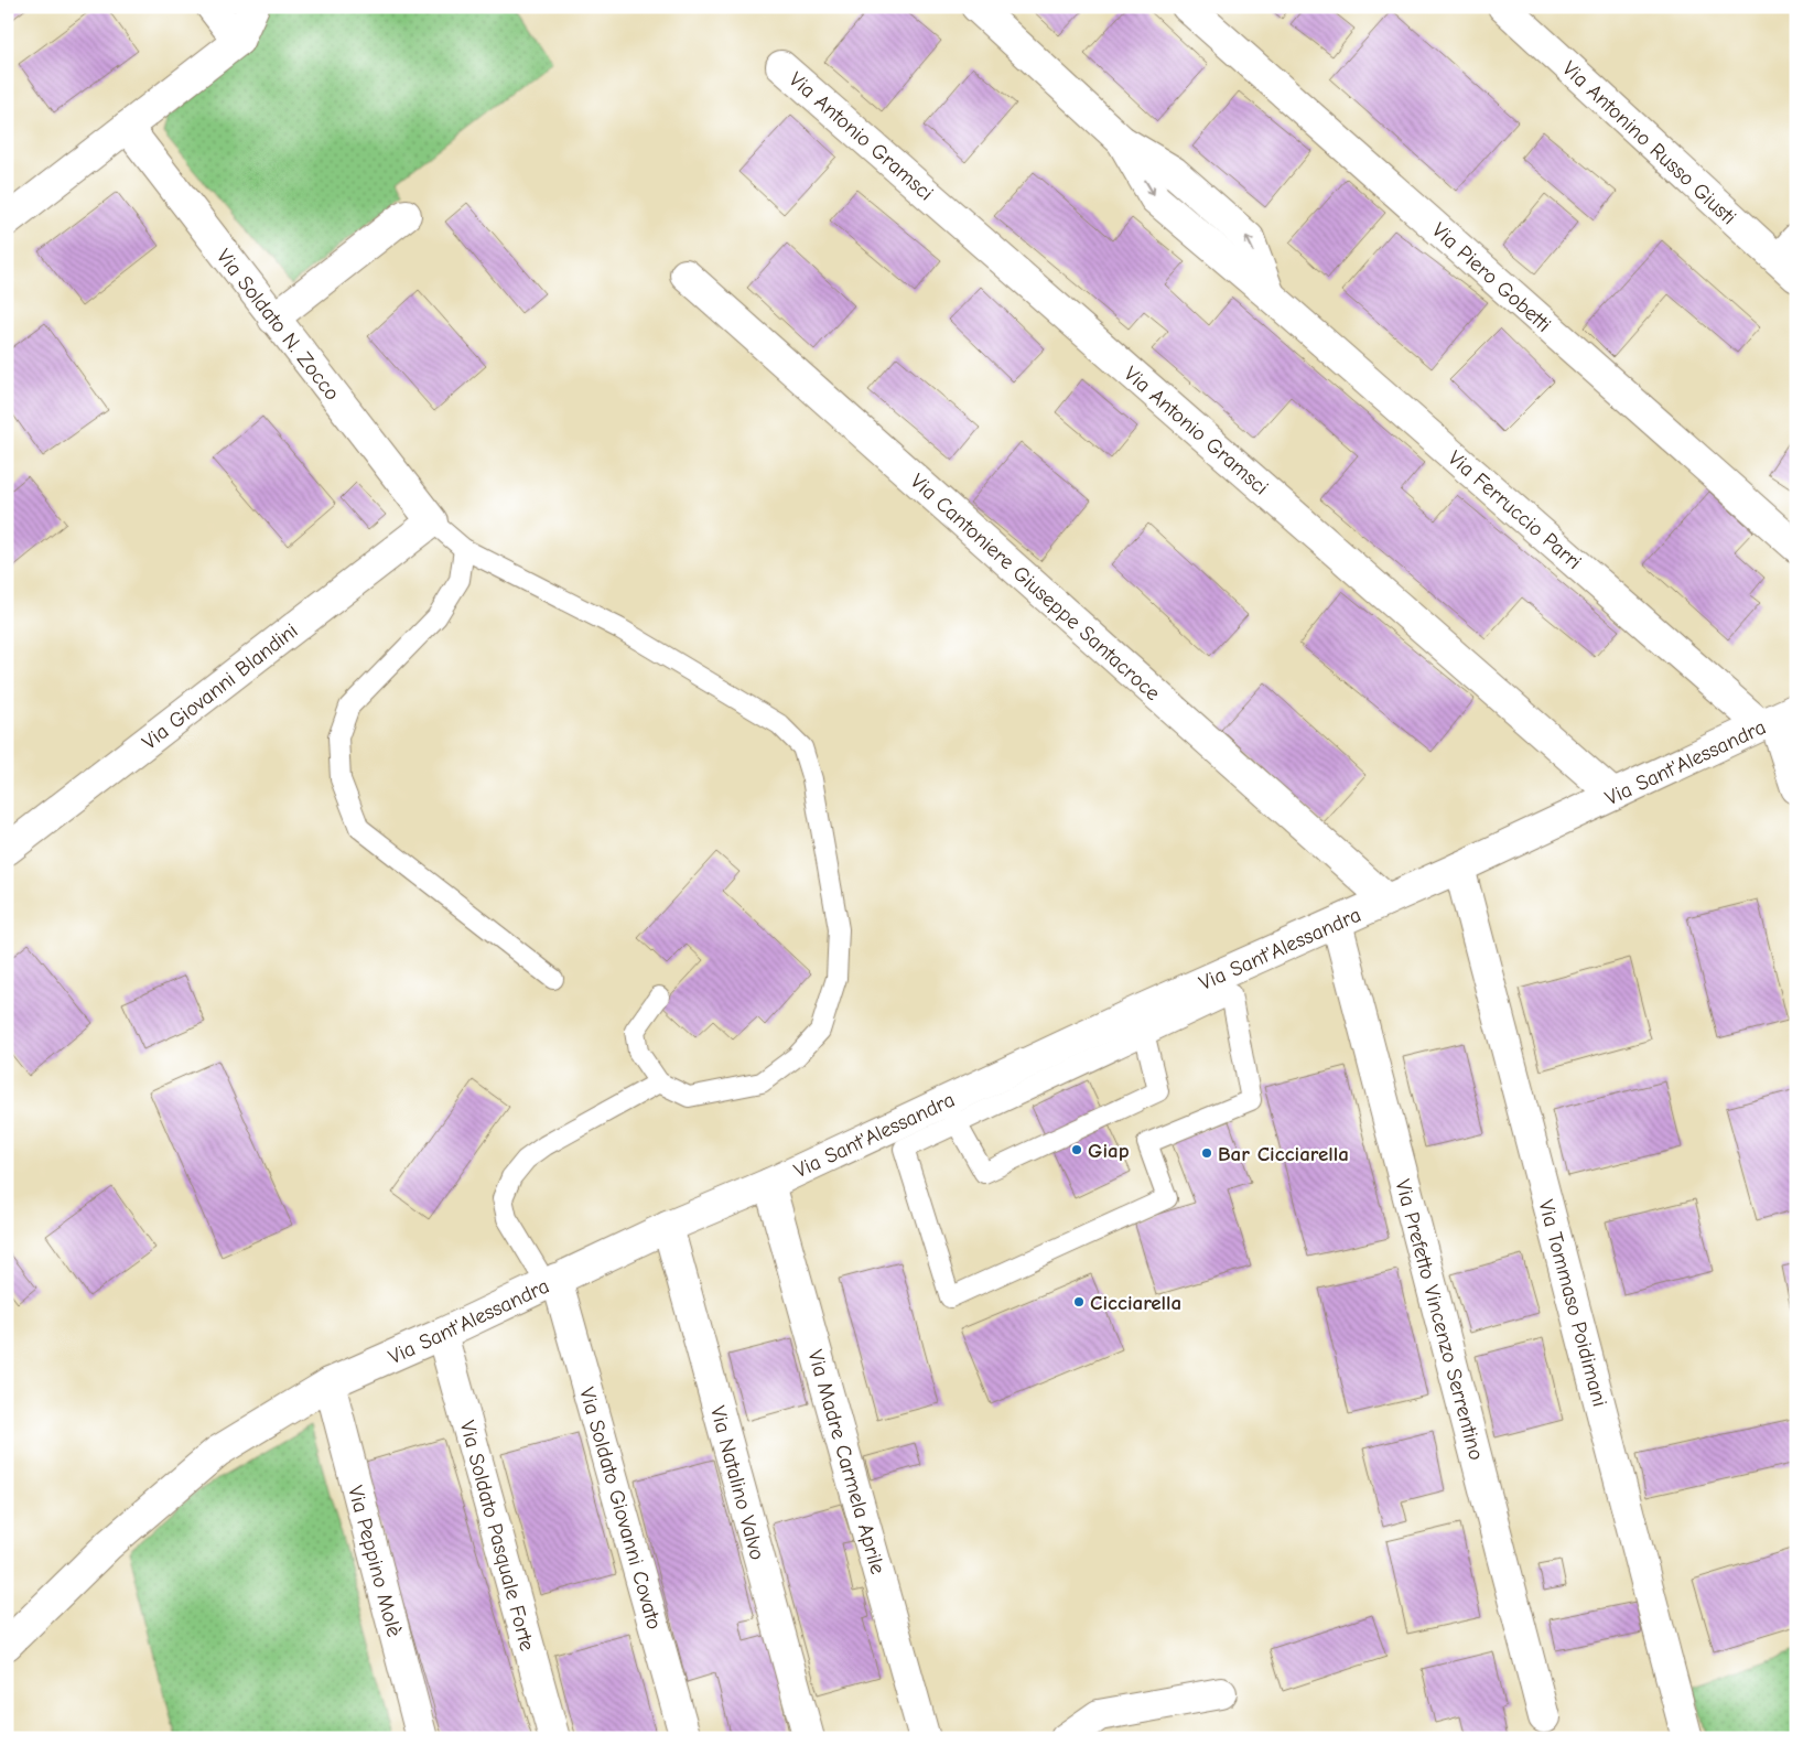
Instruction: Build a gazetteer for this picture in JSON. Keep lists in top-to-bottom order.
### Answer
{
  "streets": {
    "street": [
      "Via Antonio Gramsci",
      "Via Antonino Russo Giusti",
      "Via Piero Gobetti",
      "Via Soldato N. Zocco",
      "Via Ferruccio Parri",
      "Via Cantoniere Giuseppe Santacroce",
      "Via Giovanni Blandini",
      "Via Sant'Alessandra",
      "Via Tommaso Poidimani",
      "Via Prefetto Vincenzo Serrentino",
      "Via Madre Carmela Aprile",
      "Via Natalino Valvo",
      "Via Soldato Giovanni Covato",
      "Via Soldato Pasquale Forte",
      "Via Peppino Molè"
    ]
  },
  "crossings": [
    ["Via Antonio Gramsci", "Via Sant'Alessandra"],
    ["Via Soldato N. Zocco", "Via Giovanni Blandini"],
    ["Via Ferruccio Parri", "Via Sant'Alessandra"],
    ["Via Cantoniere Giuseppe Santacroce", "Via Sant'Alessandra"],
    ["Via Sant'Alessandra", "Via Tommaso Poidimani"],
    ["Via Sant'Alessandra", "Via Prefetto Vincenzo Serrentino"],
    ["Via Sant'Alessandra", "Via Madre Carmela Aprile"],
    ["Via Sant'Alessandra", "Via Natalino Valvo"],
    ["Via Sant'Alessandra", "Via Soldato Giovanni Covato"],
    ["Via Sant'Alessandra", "Via Soldato Pasquale Forte"],
    ["Via Sant'Alessandra", "Via Peppino Molè"]
  ],
  "places": ["Giap", "Bar Cicciarella", "Cicciarella"]
}
